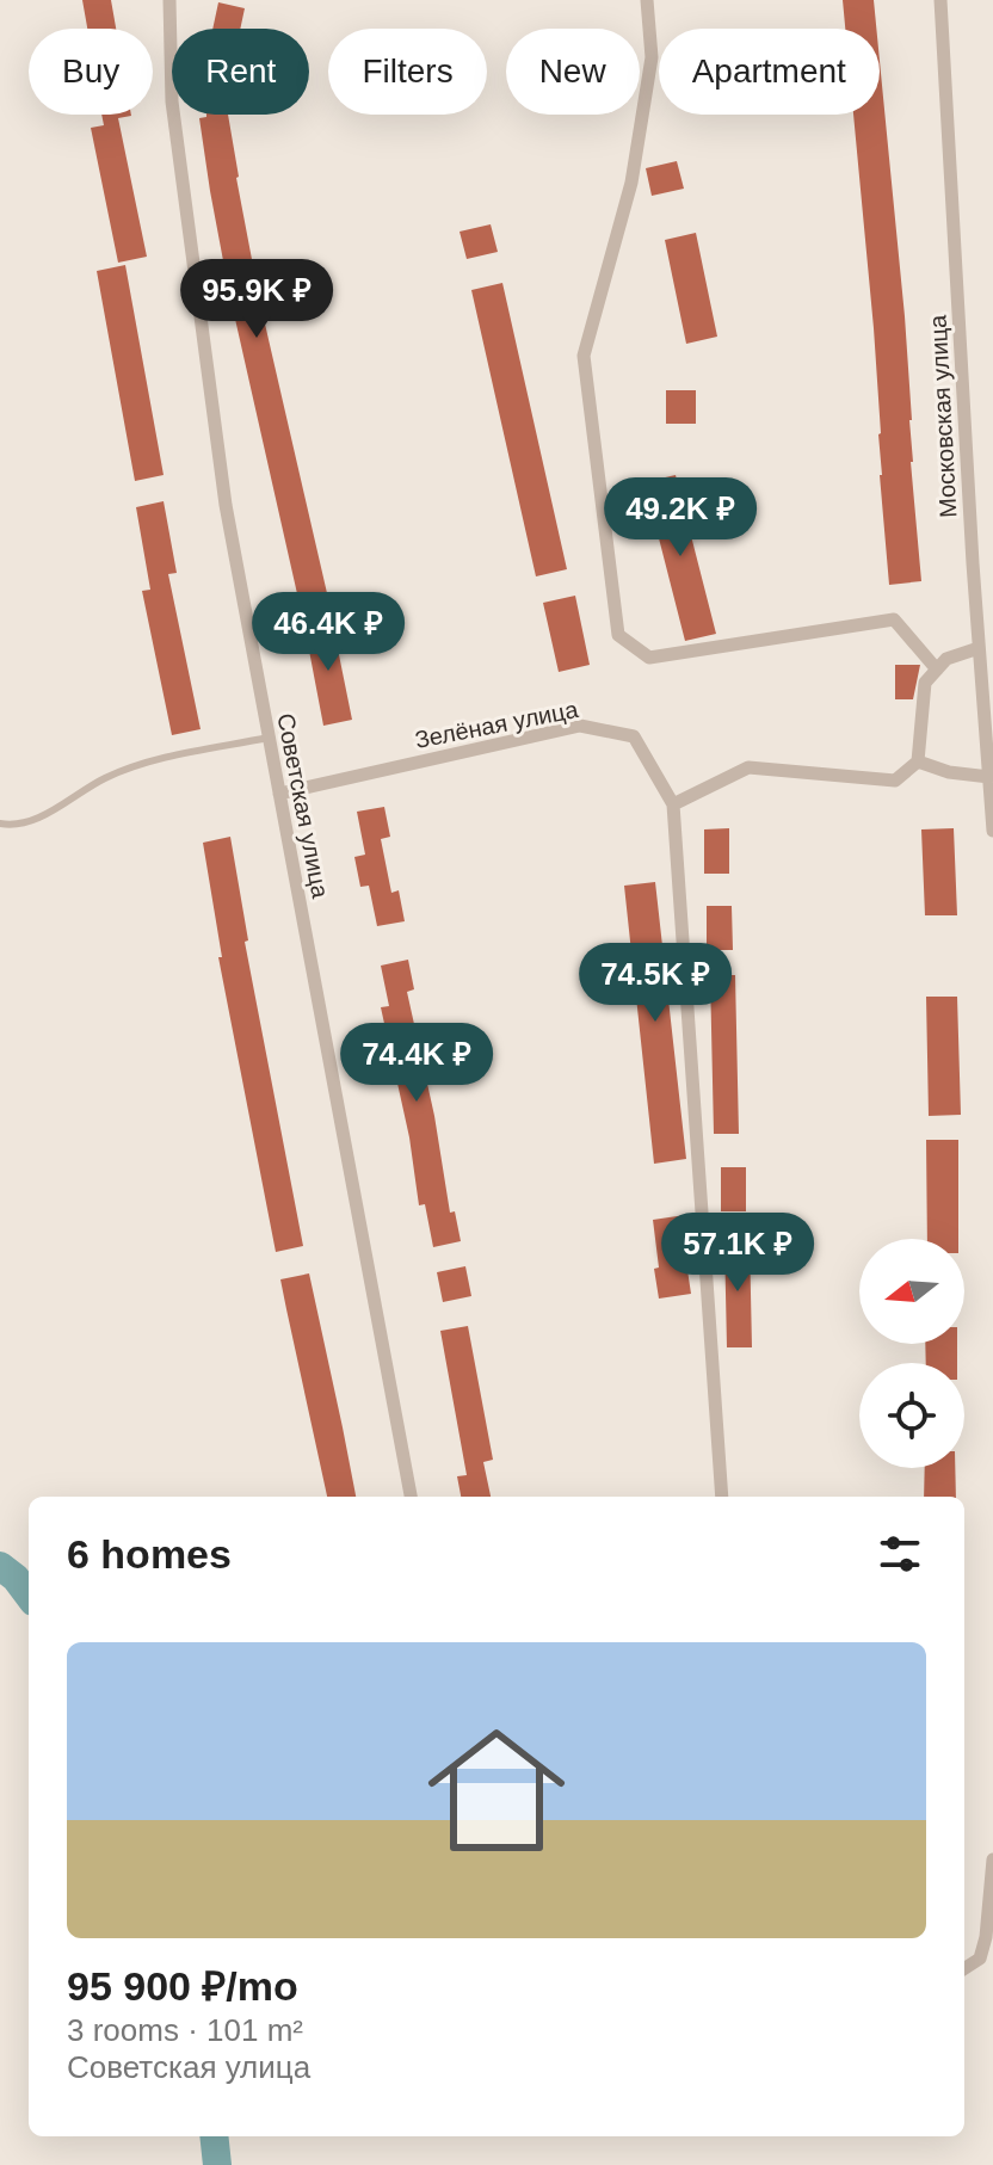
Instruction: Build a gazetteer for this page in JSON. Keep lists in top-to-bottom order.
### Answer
{
  "streets": {
    "street": ["Московская улица", "Зелёная улица", "Советская улица"]
  },
  "crossings": [
    ["Зелёная улица", "Советская улица"]
  ],
  "north": "left",
  "page": {
    "chip": [
      "Buy",
      "Rent",
      "Filters",
      "New",
      "Apartment"
    ],
    "price": [
      "95.9K ₽",
      "49.2K ₽",
      "46.4K ₽",
      "74.5K ₽",
      "74.4K ₽",
      "57.1K ₽"
    ],
    "heading": "6 homes",
    "list": [
      {
        "name": "95 900 ₽/mo",
        "note": "3 rooms · 101 m² · Советская улица"
      }
    ]
  }
}
